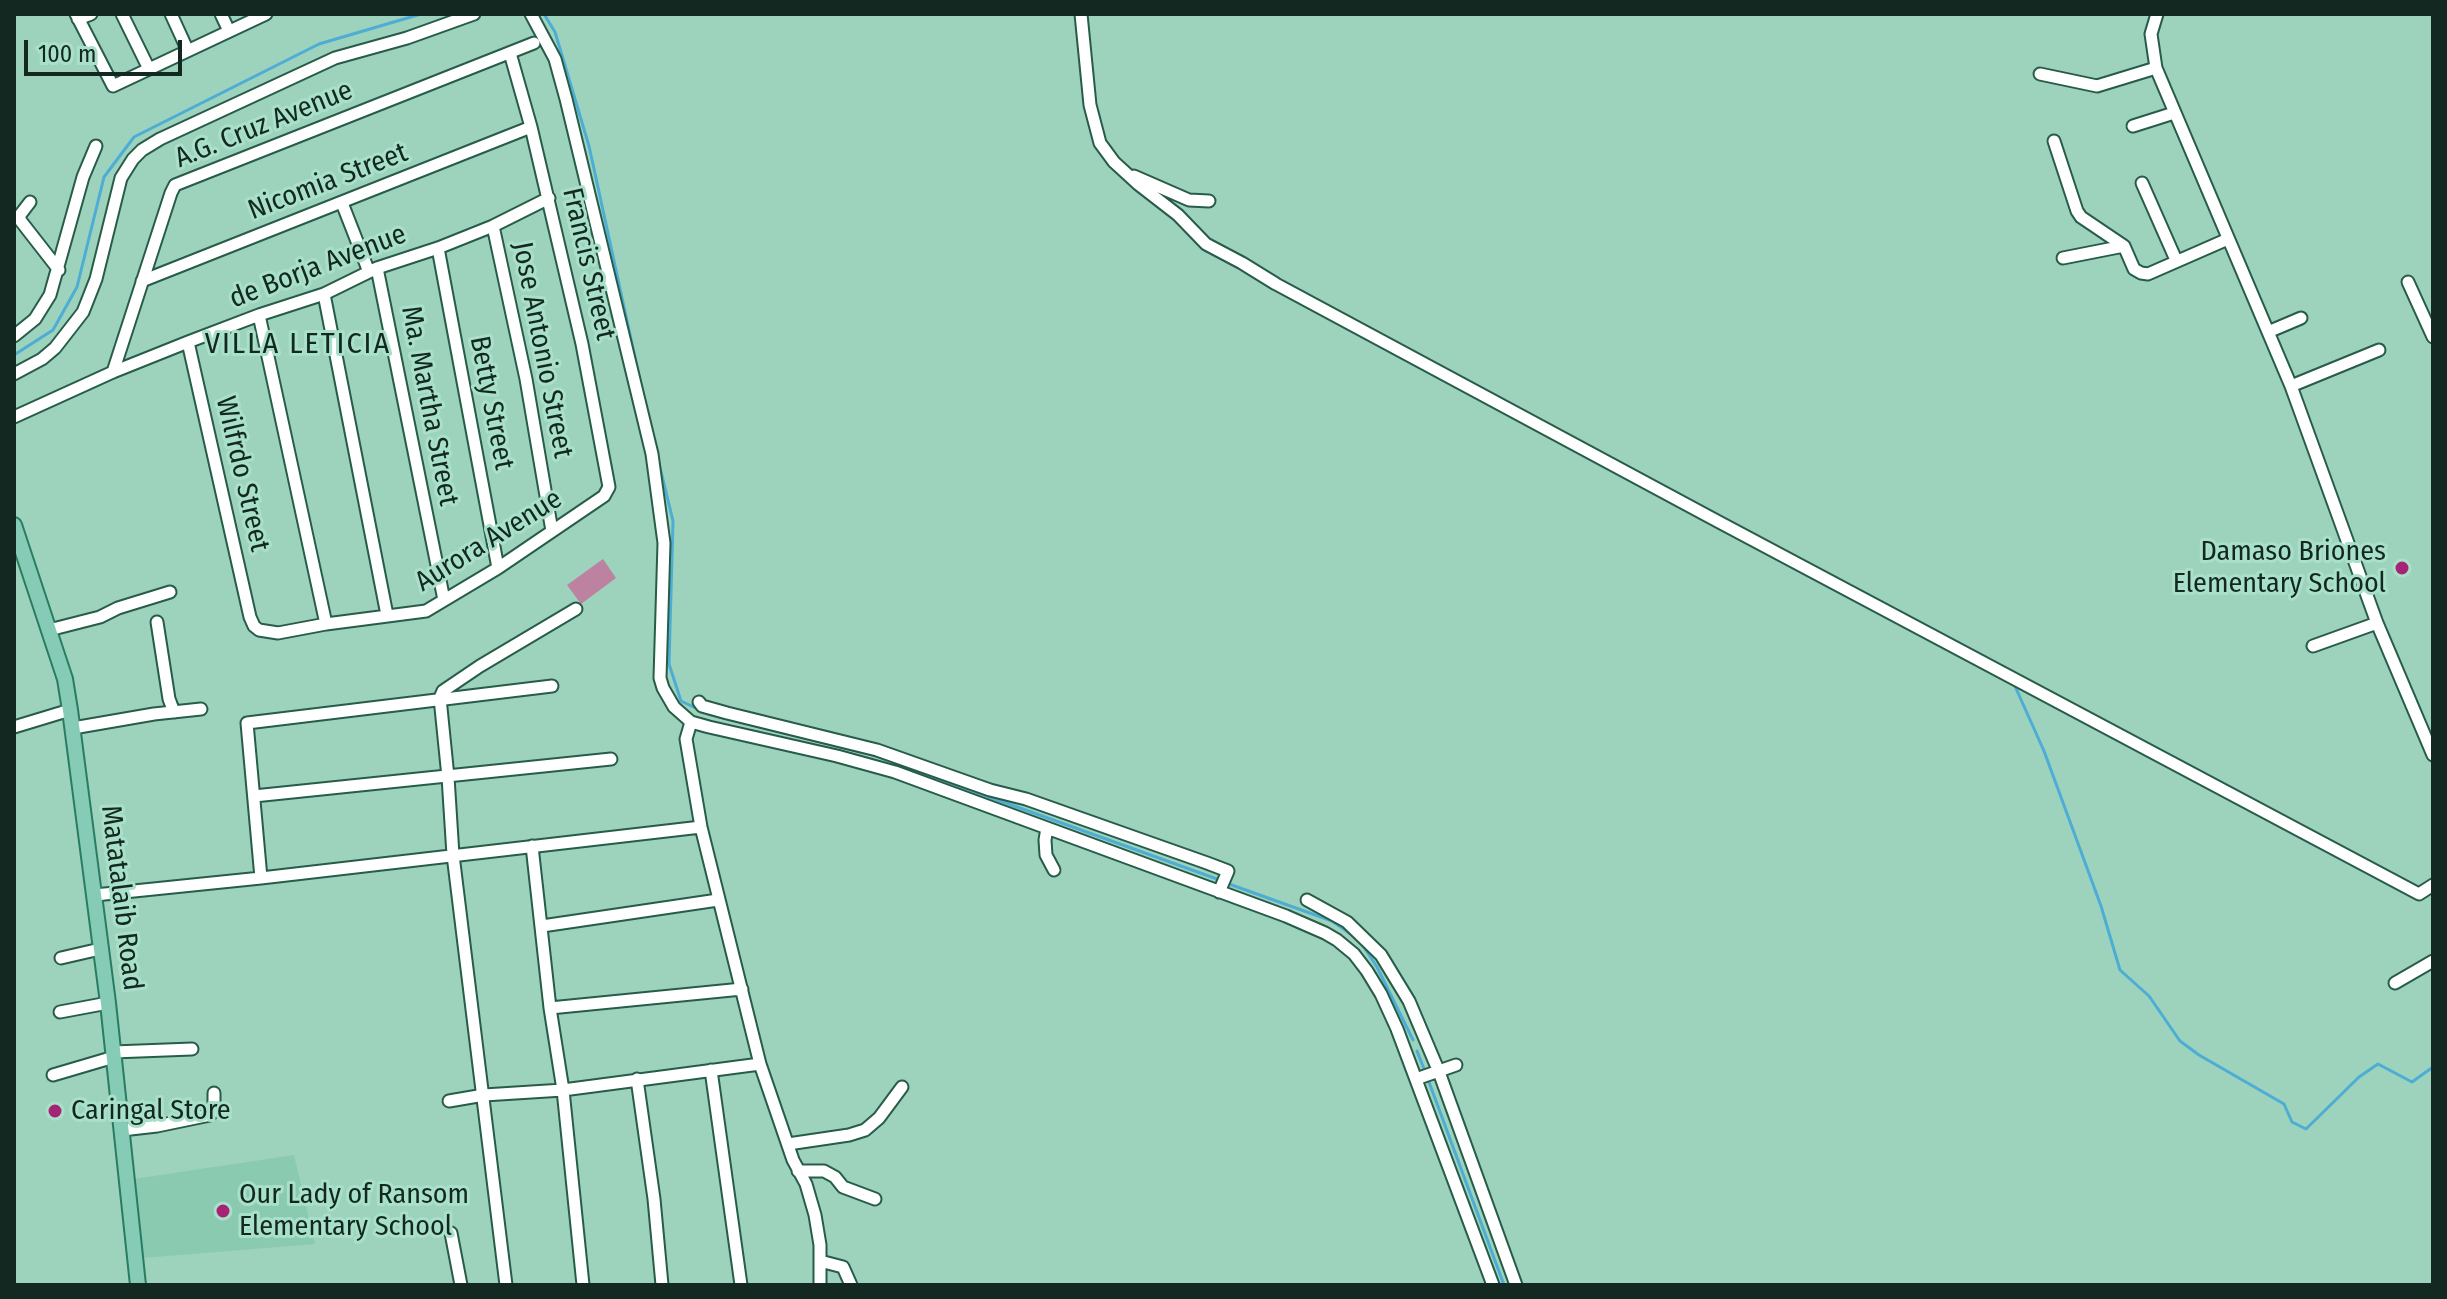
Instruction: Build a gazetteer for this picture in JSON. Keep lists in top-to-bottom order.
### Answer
{
  "streets": {
    "main road": ["Matatalaib Road"],
    "street": [
      "A.G. Cruz Avenue",
      "Nicomia Street",
      "Francis Street",
      "de Borja Avenue",
      "Jose Antonio Street",
      "Betty Street",
      "Ma. Martha Street",
      "Wilfrdo Street",
      "Aurora Avenue"
    ]
  },
  "crossings": [
    ["A.G. Cruz Avenue", "Nicomia Street"],
    ["A.G. Cruz Avenue", "Francis Street"],
    ["A.G. Cruz Avenue", "de Borja Avenue"],
    ["Nicomia Street", "Francis Street"],
    ["Nicomia Street", "Ma. Martha Street"],
    ["Francis Street", "de Borja Avenue"],
    ["Francis Street", "Aurora Avenue"],
    ["de Borja Avenue", "Jose Antonio Street"],
    ["de Borja Avenue", "Betty Street"],
    ["de Borja Avenue", "Ma. Martha Street"],
    ["de Borja Avenue", "Wilfrdo Street"],
    ["Jose Antonio Street", "Aurora Avenue"],
    ["Betty Street", "Aurora Avenue"],
    ["Ma. Martha Street", "Aurora Avenue"],
    ["Wilfrdo Street", "Aurora Avenue"]
  ],
  "districts": ["VILLA LETICIA"],
  "places": ["Damaso Briones Elementary School", "Caringal Store", "Our Lady of Ransom Elementary School"],
  "scale_bar": "100 m"
}
